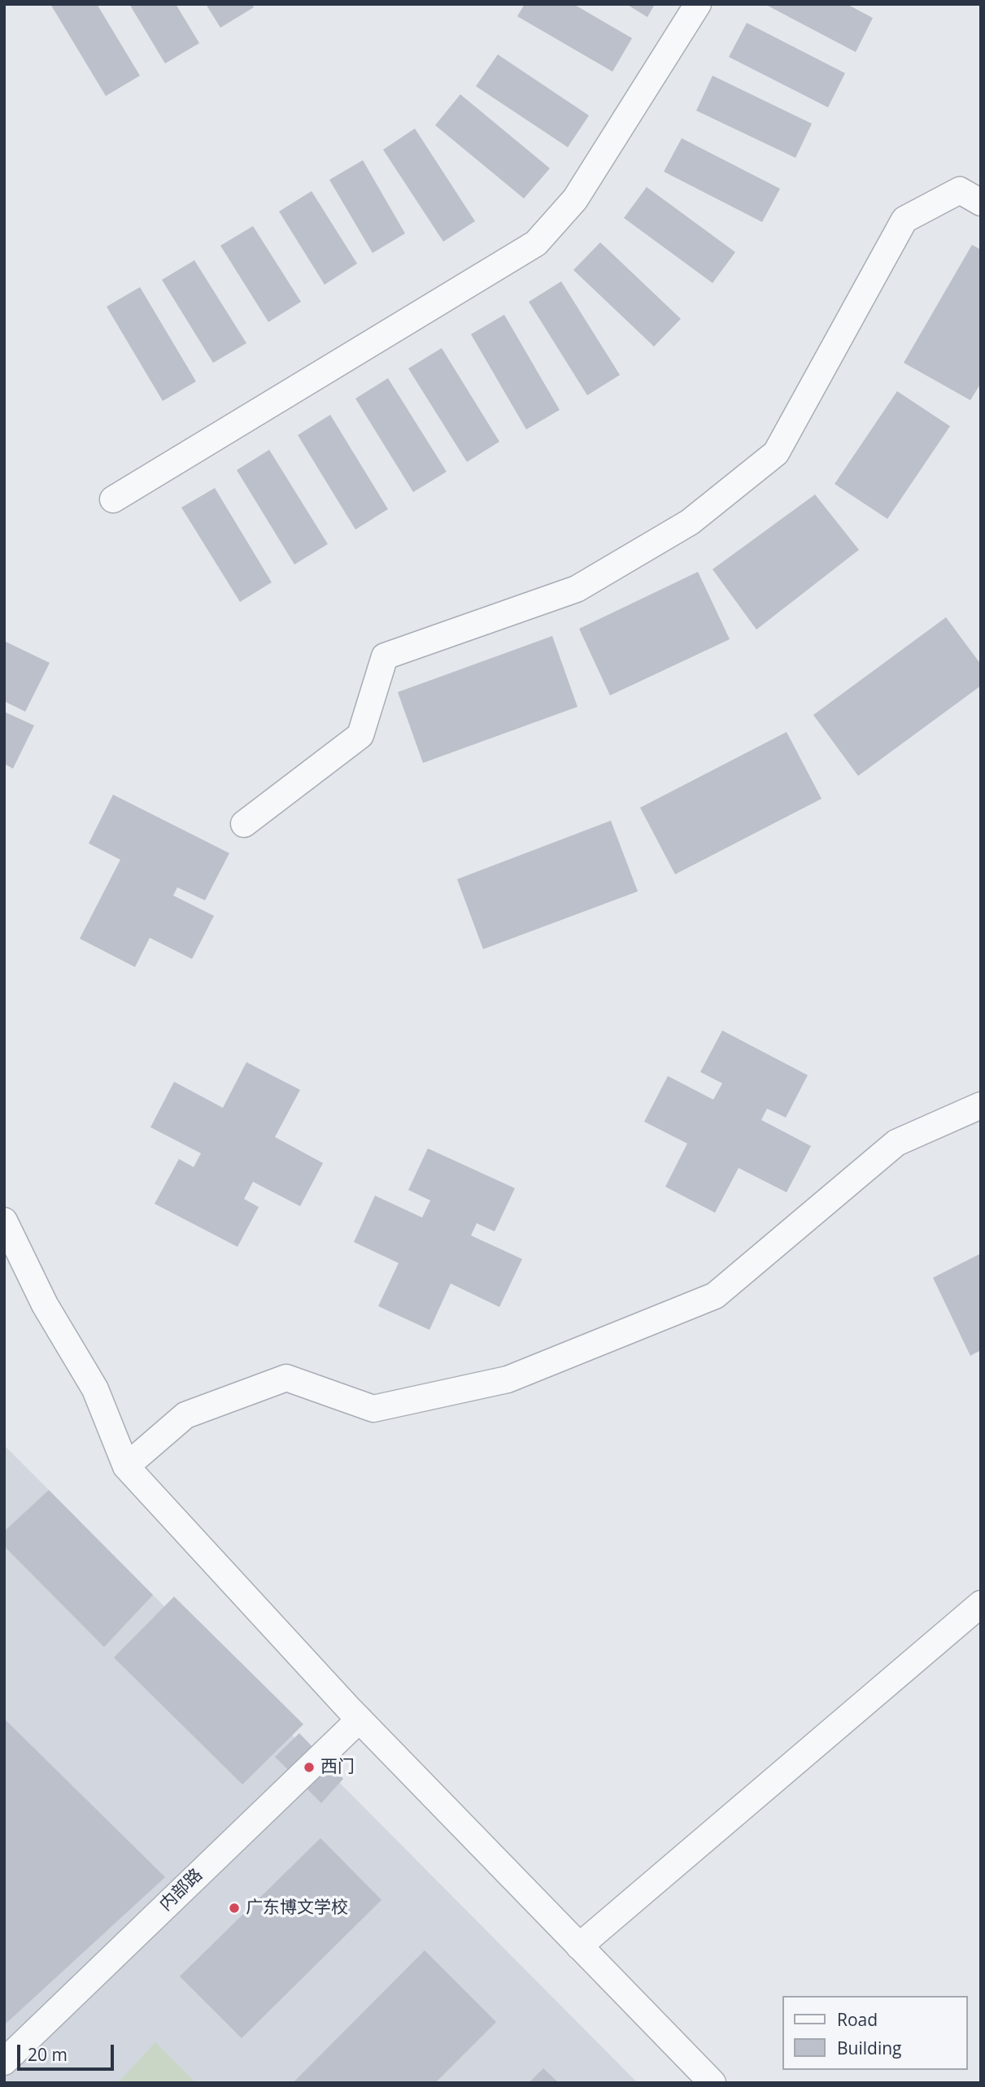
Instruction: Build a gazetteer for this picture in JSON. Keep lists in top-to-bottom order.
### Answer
{
  "streets": {
    "street": ["内部路"]
  },
  "places": ["西门", "广东博文学校"],
  "legend": ["Road", "Building"],
  "scale_bar": "20 m"
}
